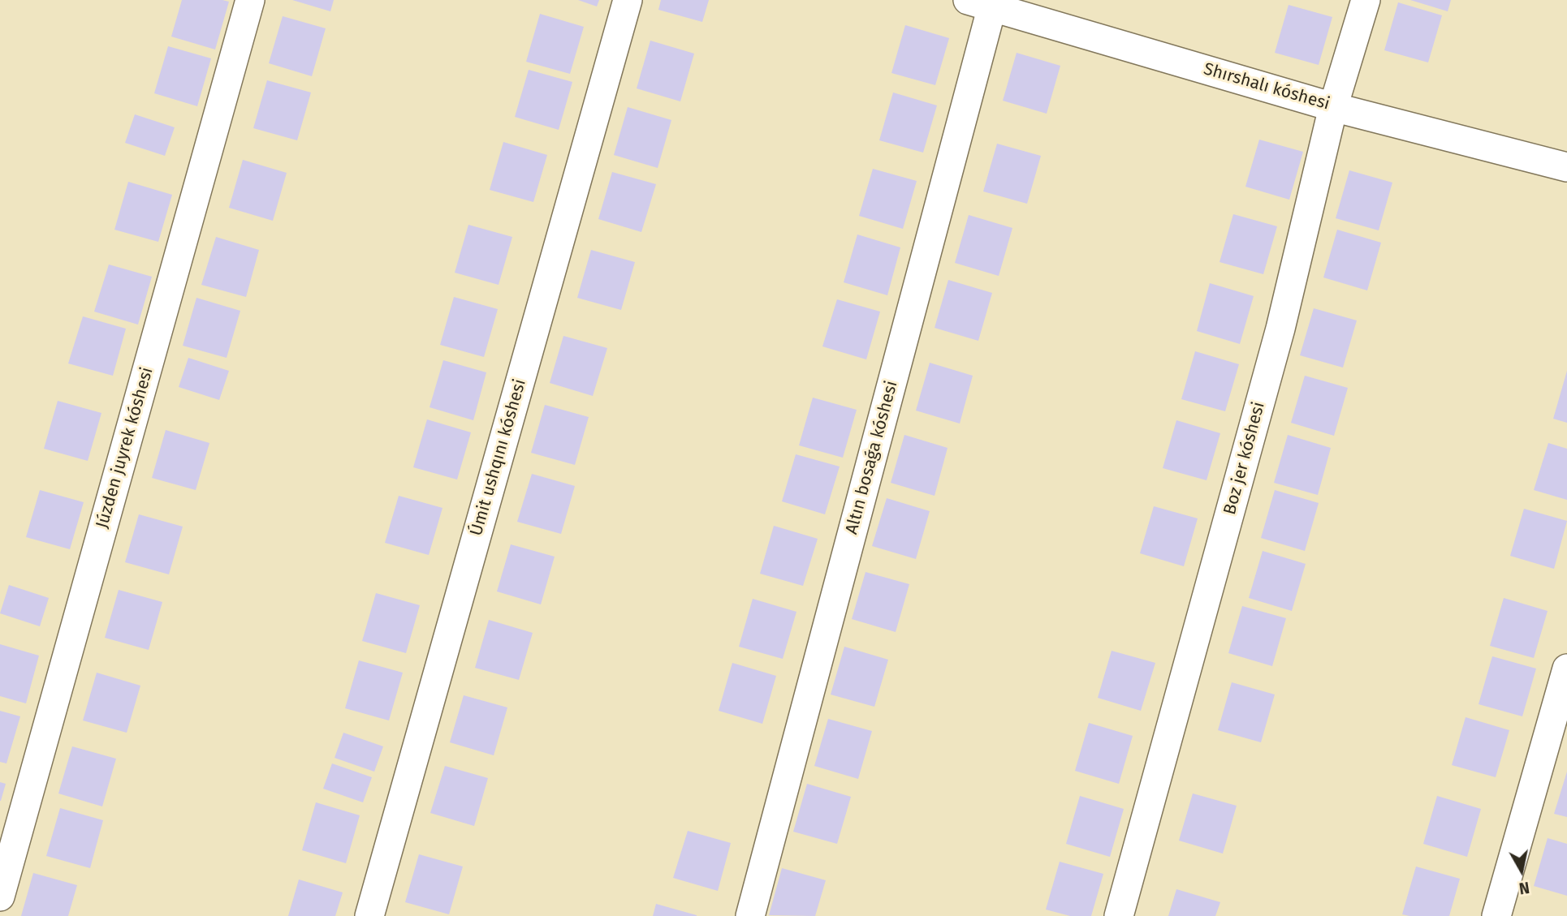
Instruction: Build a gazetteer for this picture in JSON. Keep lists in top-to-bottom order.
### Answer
{
  "streets": {
    "street": [
      "Shırshalı kóshesi",
      "Júzden juyrek kóshesi",
      "Úmit ushqını kóshesi",
      "Altın bosaǵa kóshesi",
      "Boz jer kóshesi"
    ]
  },
  "crossings": [
    ["Shırshalı kóshesi", "Altın bosaǵa kóshesi"],
    ["Shırshalı kóshesi", "Boz jer kóshesi"]
  ],
  "north": "bottom"
}
